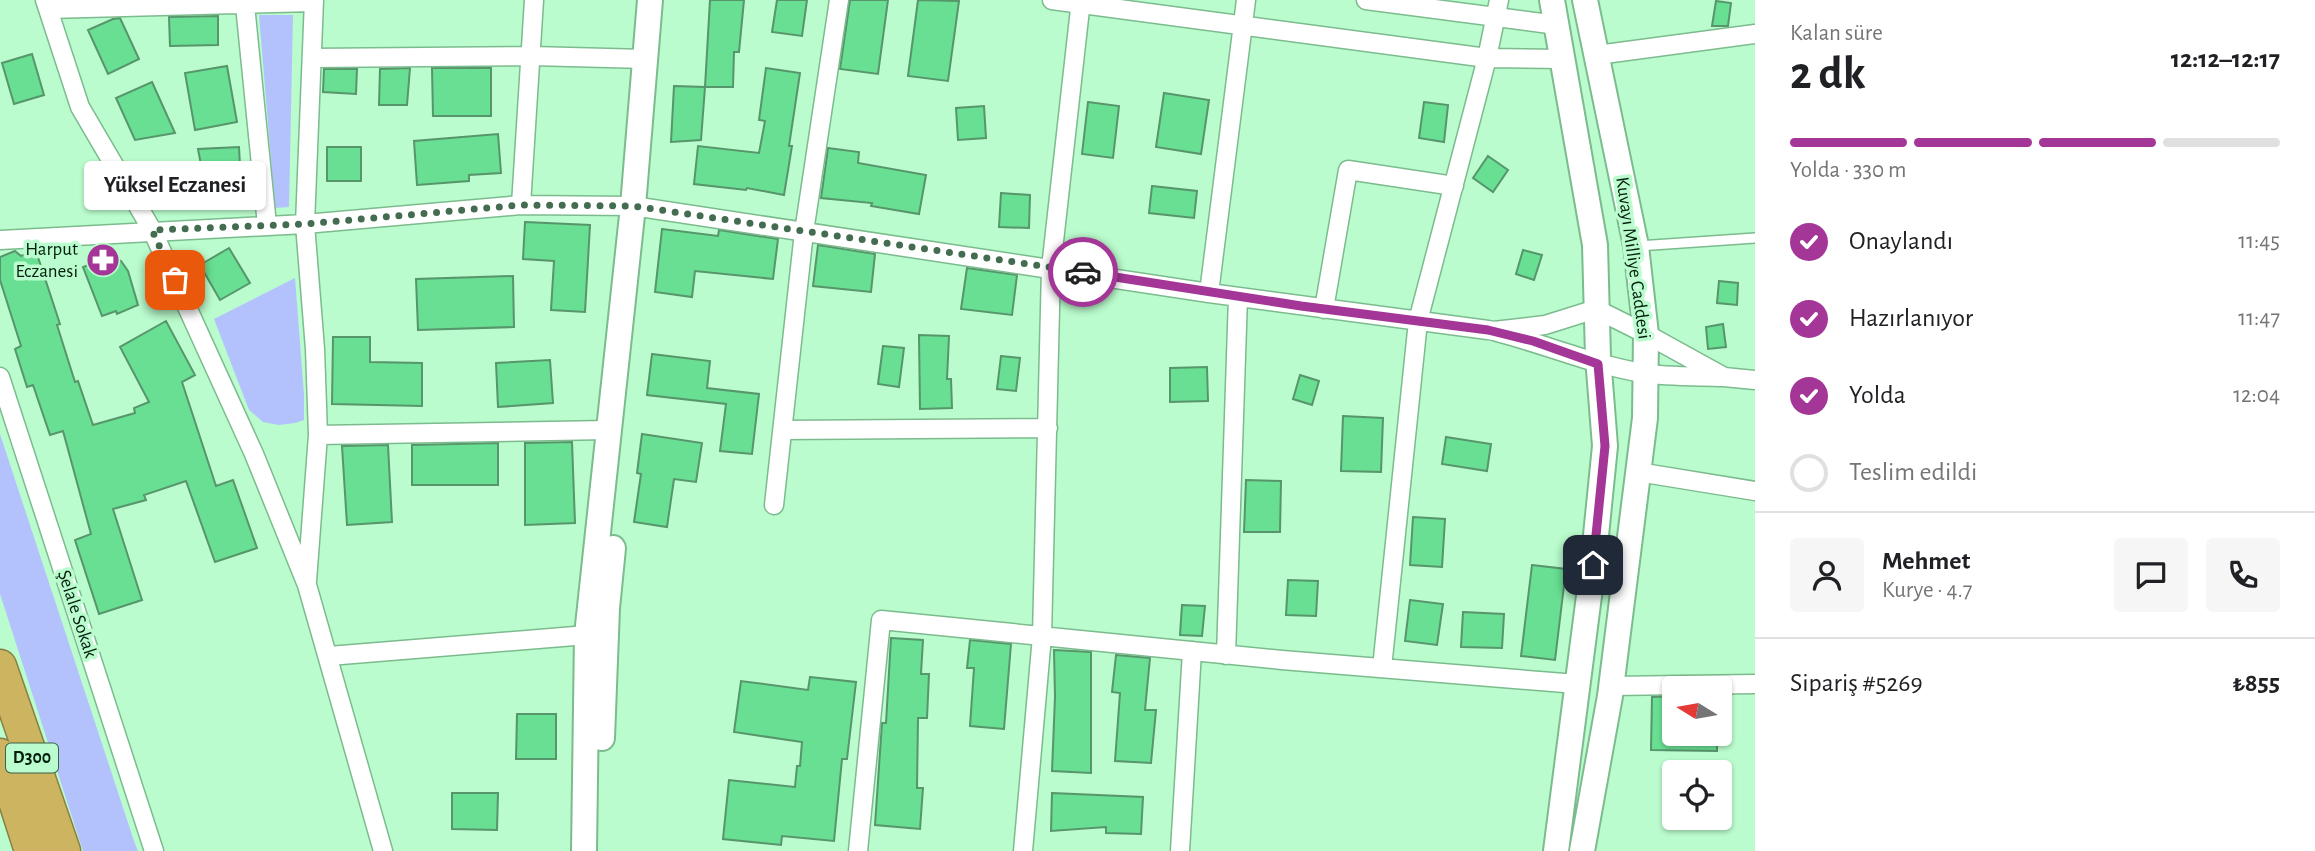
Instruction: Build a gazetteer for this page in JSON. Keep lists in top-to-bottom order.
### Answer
{
  "streets": {
    "highway": ["D300"],
    "main road": ["Kuvayı Milliye Caddesi"],
    "street": ["Şelale Sokak"]
  },
  "places": {
    "pharmacy": ["Harput Eczanesi"],
    "other": ["Yüksel Eczanesi"]
  },
  "north": "left",
  "page": {
    "heading": ["2 dk", "Kalan süre", "12:12–12:17"],
    "panel": [
      "Mehmet",
      "Kurye · 4.7",
      "Sipariş #5269",
      "₺855"
    ],
    "bar": "Yolda · 330 m",
    "bubble": "Yüksel Eczanesi",
    "list": [
      ["Onaylandı", "11:45"],
      ["Hazırlanıyor", "11:47"],
      ["Yolda", "12:04"],
      "Teslim edildi"
    ]
  }
}
